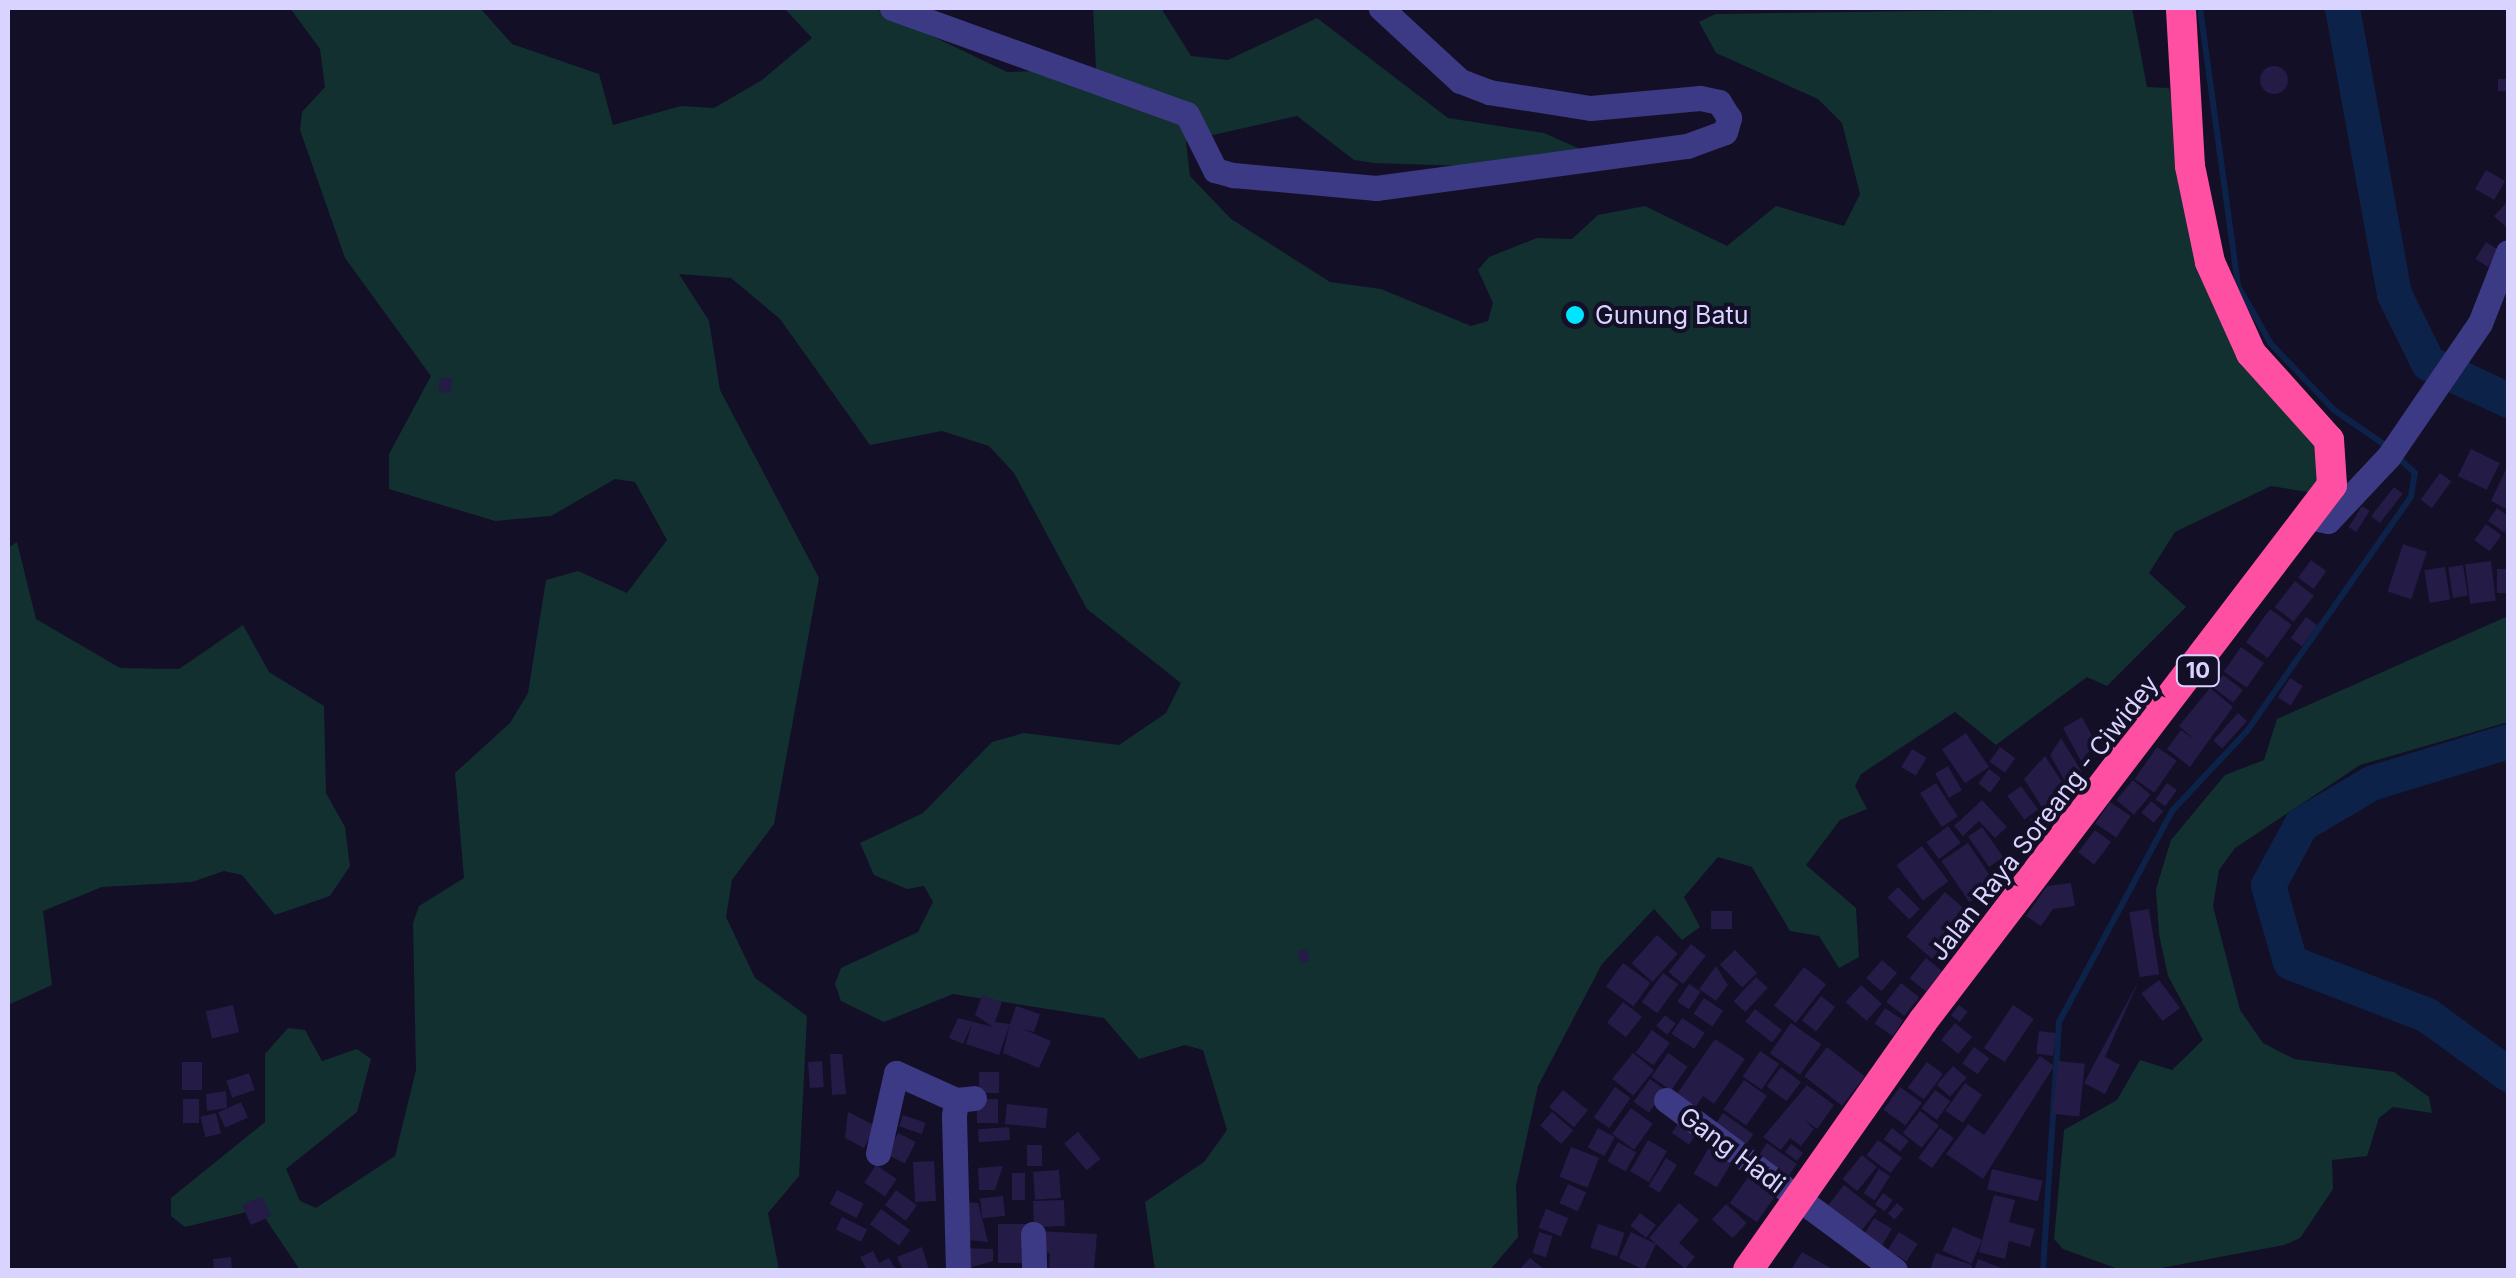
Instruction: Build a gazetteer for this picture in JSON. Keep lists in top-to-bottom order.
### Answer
{
  "streets": {
    "highway": ["10", "Jalan Raya Soreang - Ciwidey"],
    "street": ["Gang Hadi"]
  },
  "crossings": [
    ["Jalan Raya Soreang - Ciwidey", "Gang Hadi"]
  ],
  "places": ["Gunung Batu"]
}
